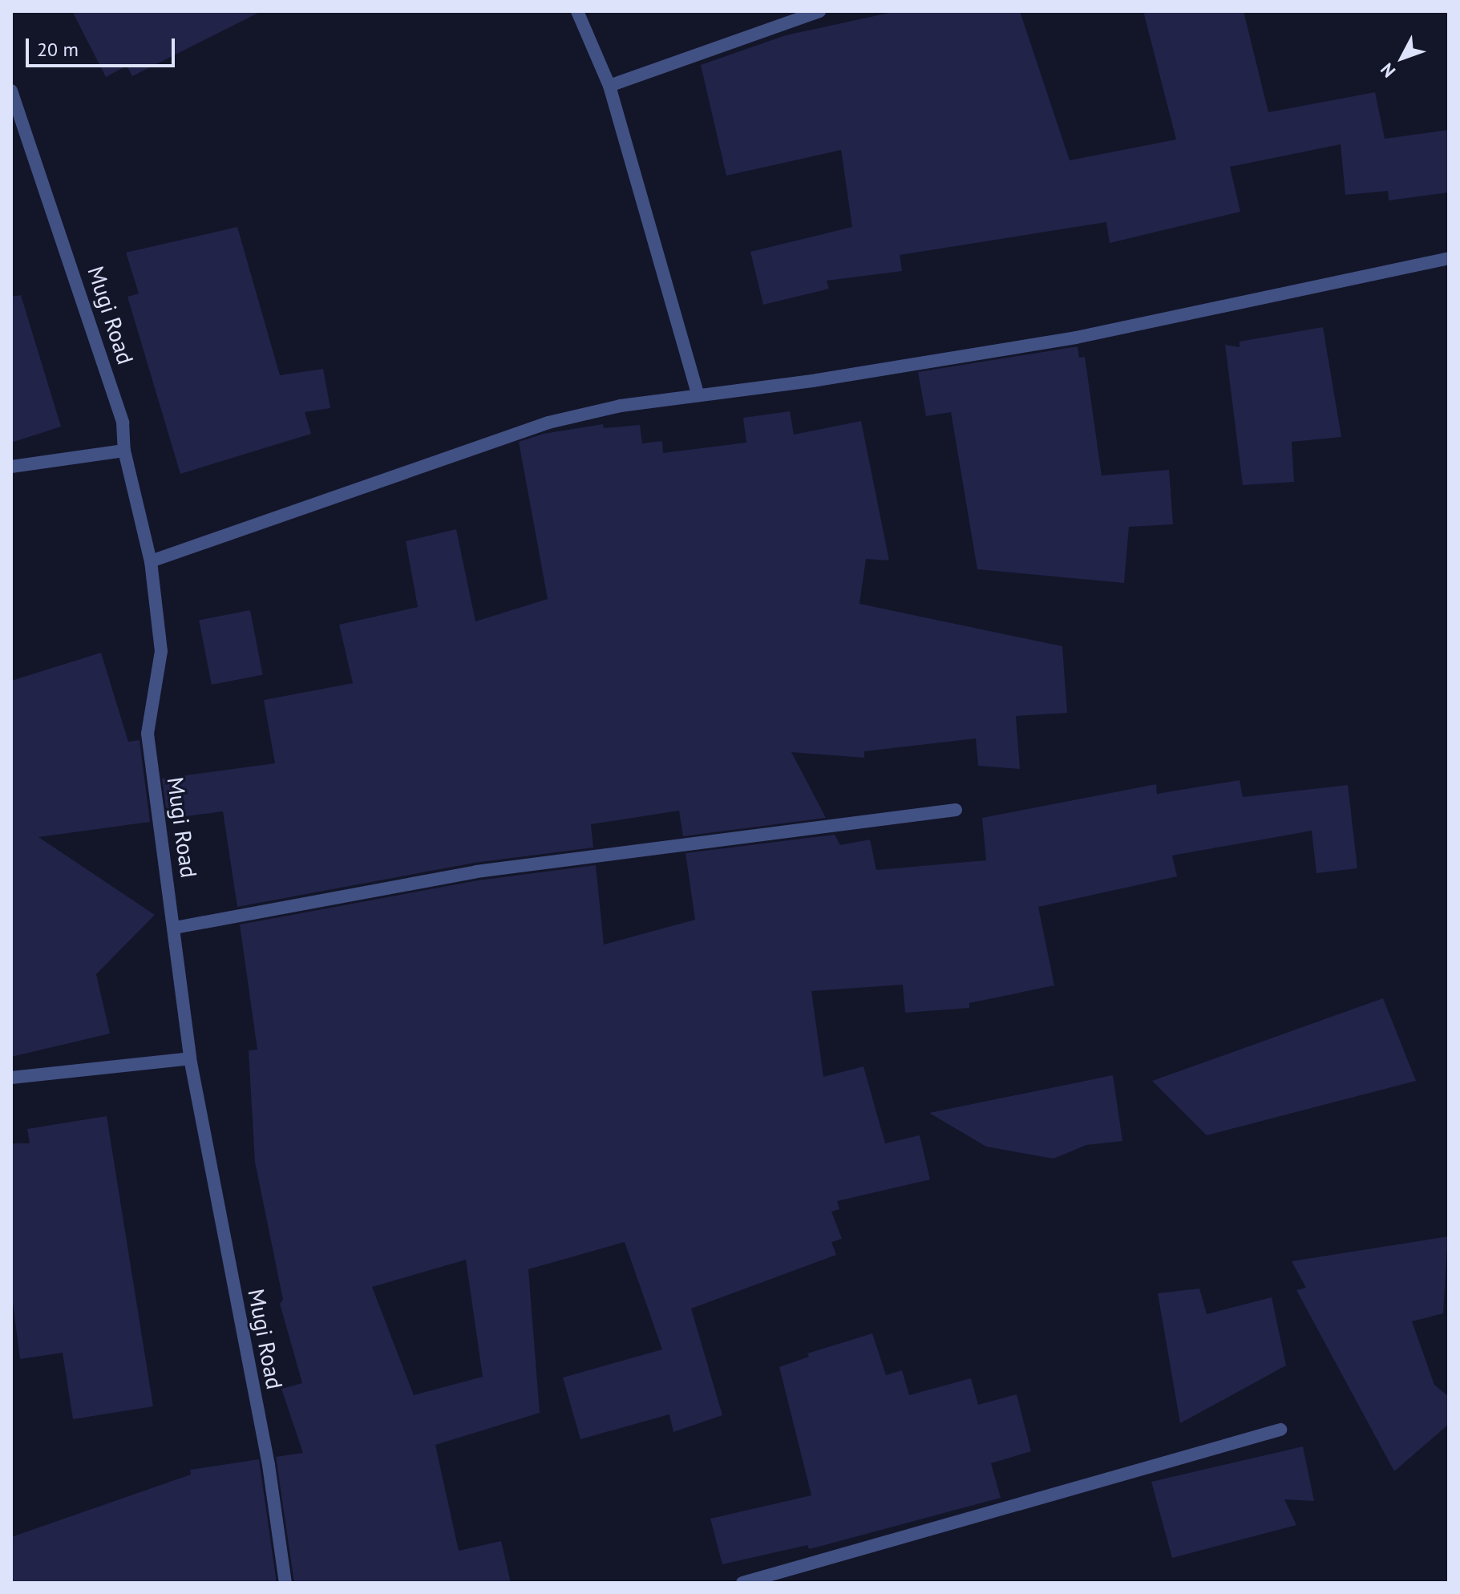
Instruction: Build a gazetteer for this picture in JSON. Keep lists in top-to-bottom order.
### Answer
{
  "streets": {
    "street": ["Mugi Road"]
  },
  "scale_bar": "20 m",
  "north": "bottom left"
}
